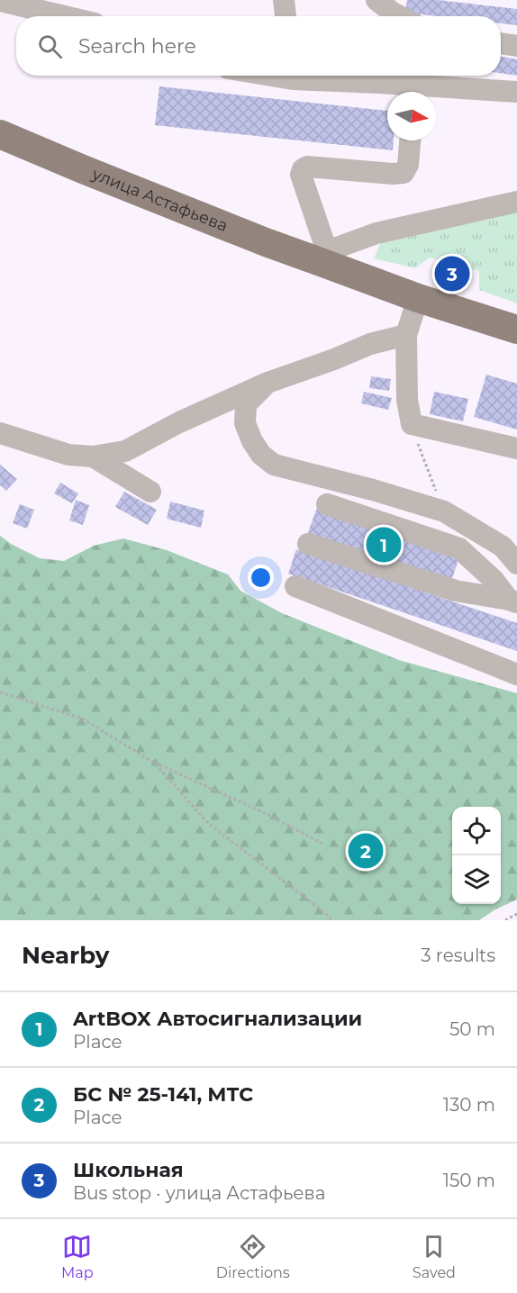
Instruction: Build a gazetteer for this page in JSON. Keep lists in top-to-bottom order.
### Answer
{
  "streets": {
    "main road": ["улица Астафьева"]
  },
  "north": "right",
  "page": {
    "search": "Search here",
    "pins": ["3", "1", "2"],
    "heading": ["Nearby", "3 results"],
    "list": [
      {
        "mark": "1",
        "name": "ArtBOX Автосигнализации",
        "note": "Place",
        "value": "50 m"
      },
      {
        "mark": "2",
        "name": "БС № 25-141, МТС",
        "note": "Place",
        "value": "130 m"
      },
      {
        "mark": "3",
        "name": "Школьная",
        "note": "Bus stop · улица Астафьева",
        "value": "150 m"
      }
    ],
    "nav": ["Map", "Directions", "Saved"]
  }
}
